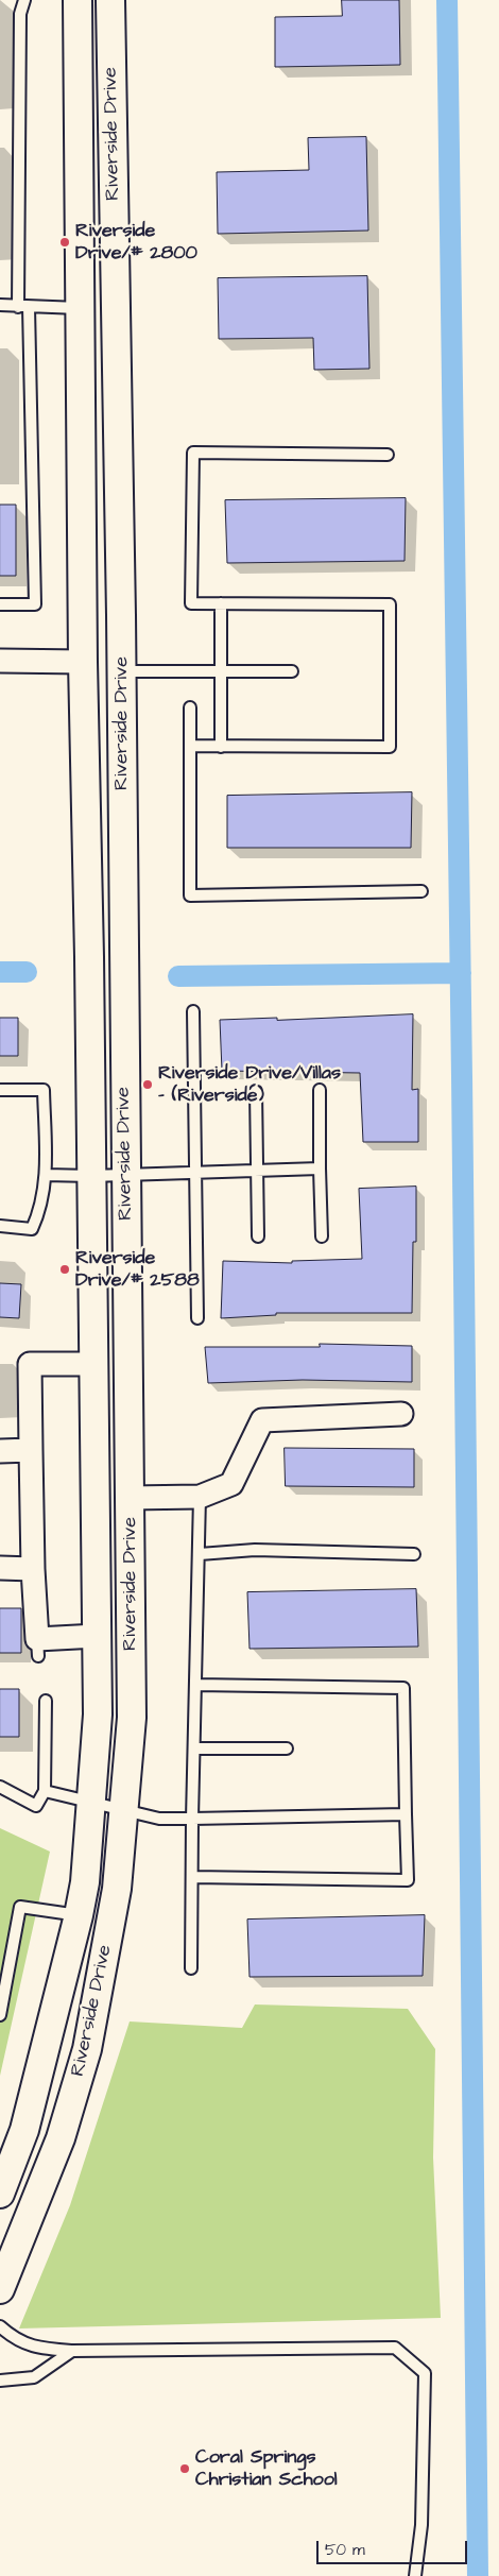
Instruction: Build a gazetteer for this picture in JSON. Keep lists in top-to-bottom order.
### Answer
{
  "streets": {
    "street": ["Riverside Drive"]
  },
  "places": [
    "Riverside Drive/# 2800",
    "Riverside Drive/Villas - (Riverside)",
    "Riverside Drive/# 2588",
    "Coral Springs Christian School"
  ],
  "scale_bar": "50 m"
}
